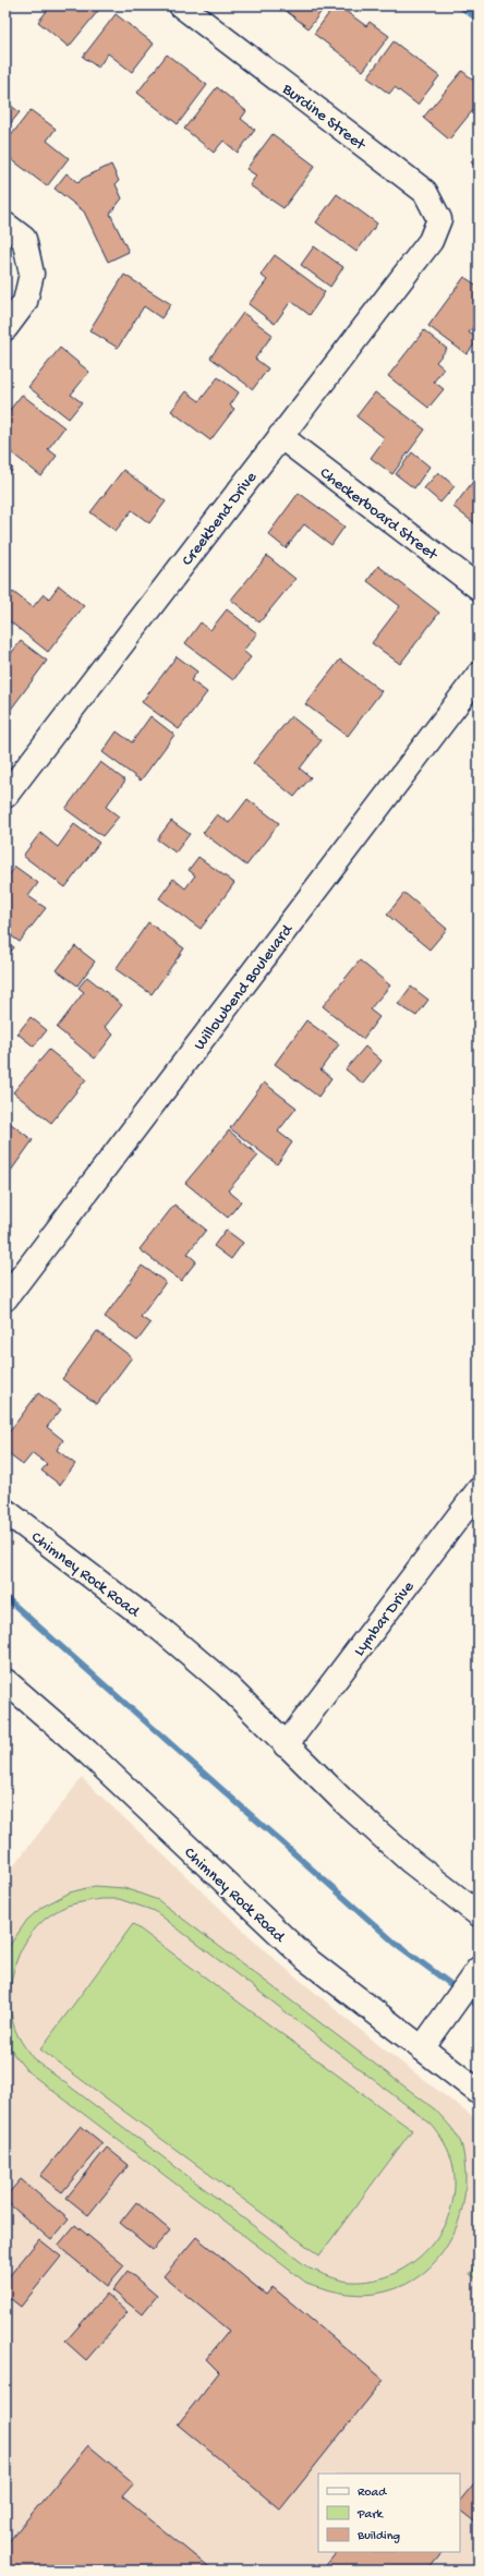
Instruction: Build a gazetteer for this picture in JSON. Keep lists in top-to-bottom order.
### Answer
{
  "streets": {
    "main road": [
      "Burdine Street",
      "Checkerboard Street",
      "Creekbend Drive",
      "Willowbend Boulevard",
      "Chimney Rock Road",
      "Lymbar Drive"
    ]
  },
  "crossings": [
    ["Burdine Street", "Creekbend Drive"],
    ["Checkerboard Street", "Creekbend Drive"],
    ["Chimney Rock Road", "Lymbar Drive"]
  ],
  "legend": ["Road", "Park", "Building"]
}
